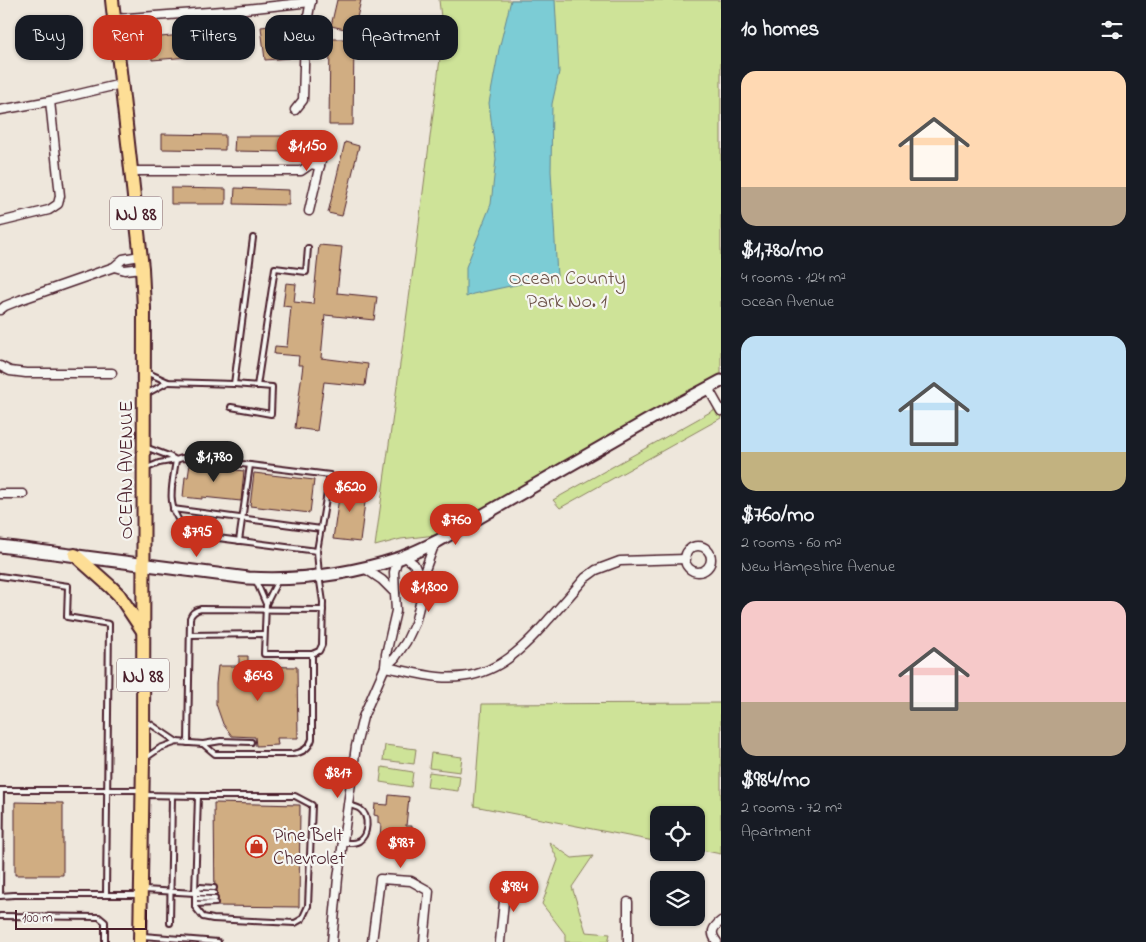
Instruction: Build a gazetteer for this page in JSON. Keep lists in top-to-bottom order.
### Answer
{
  "streets": {
    "main road": ["NJ 88", "OCEAN AVENUE"]
  },
  "parks": ["Ocean County Park No. 1"],
  "places": {
    "shop": ["Pine Belt Chevrolet"]
  },
  "scale_bar": "100 m",
  "page": {
    "heading": "10 homes",
    "chip": [
      "Buy",
      "Rent",
      "Filters",
      "New",
      "Apartment"
    ],
    "list": [
      {
        "name": "$1,780/mo",
        "note": "4 rooms · 124 m² · Ocean Avenue"
      },
      {
        "name": "$760/mo",
        "note": "2 rooms · 60 m² · New Hampshire Avenue"
      },
      {
        "name": "$984/mo",
        "note": "2 rooms · 72 m² · Apartment"
      }
    ],
    "price": [
      "$1,150",
      "$1,780",
      "$620",
      "$760",
      "$795",
      "$1,800",
      "$643",
      "$817",
      "$987",
      "$984"
    ],
    "scale": "100 m"
  }
}
